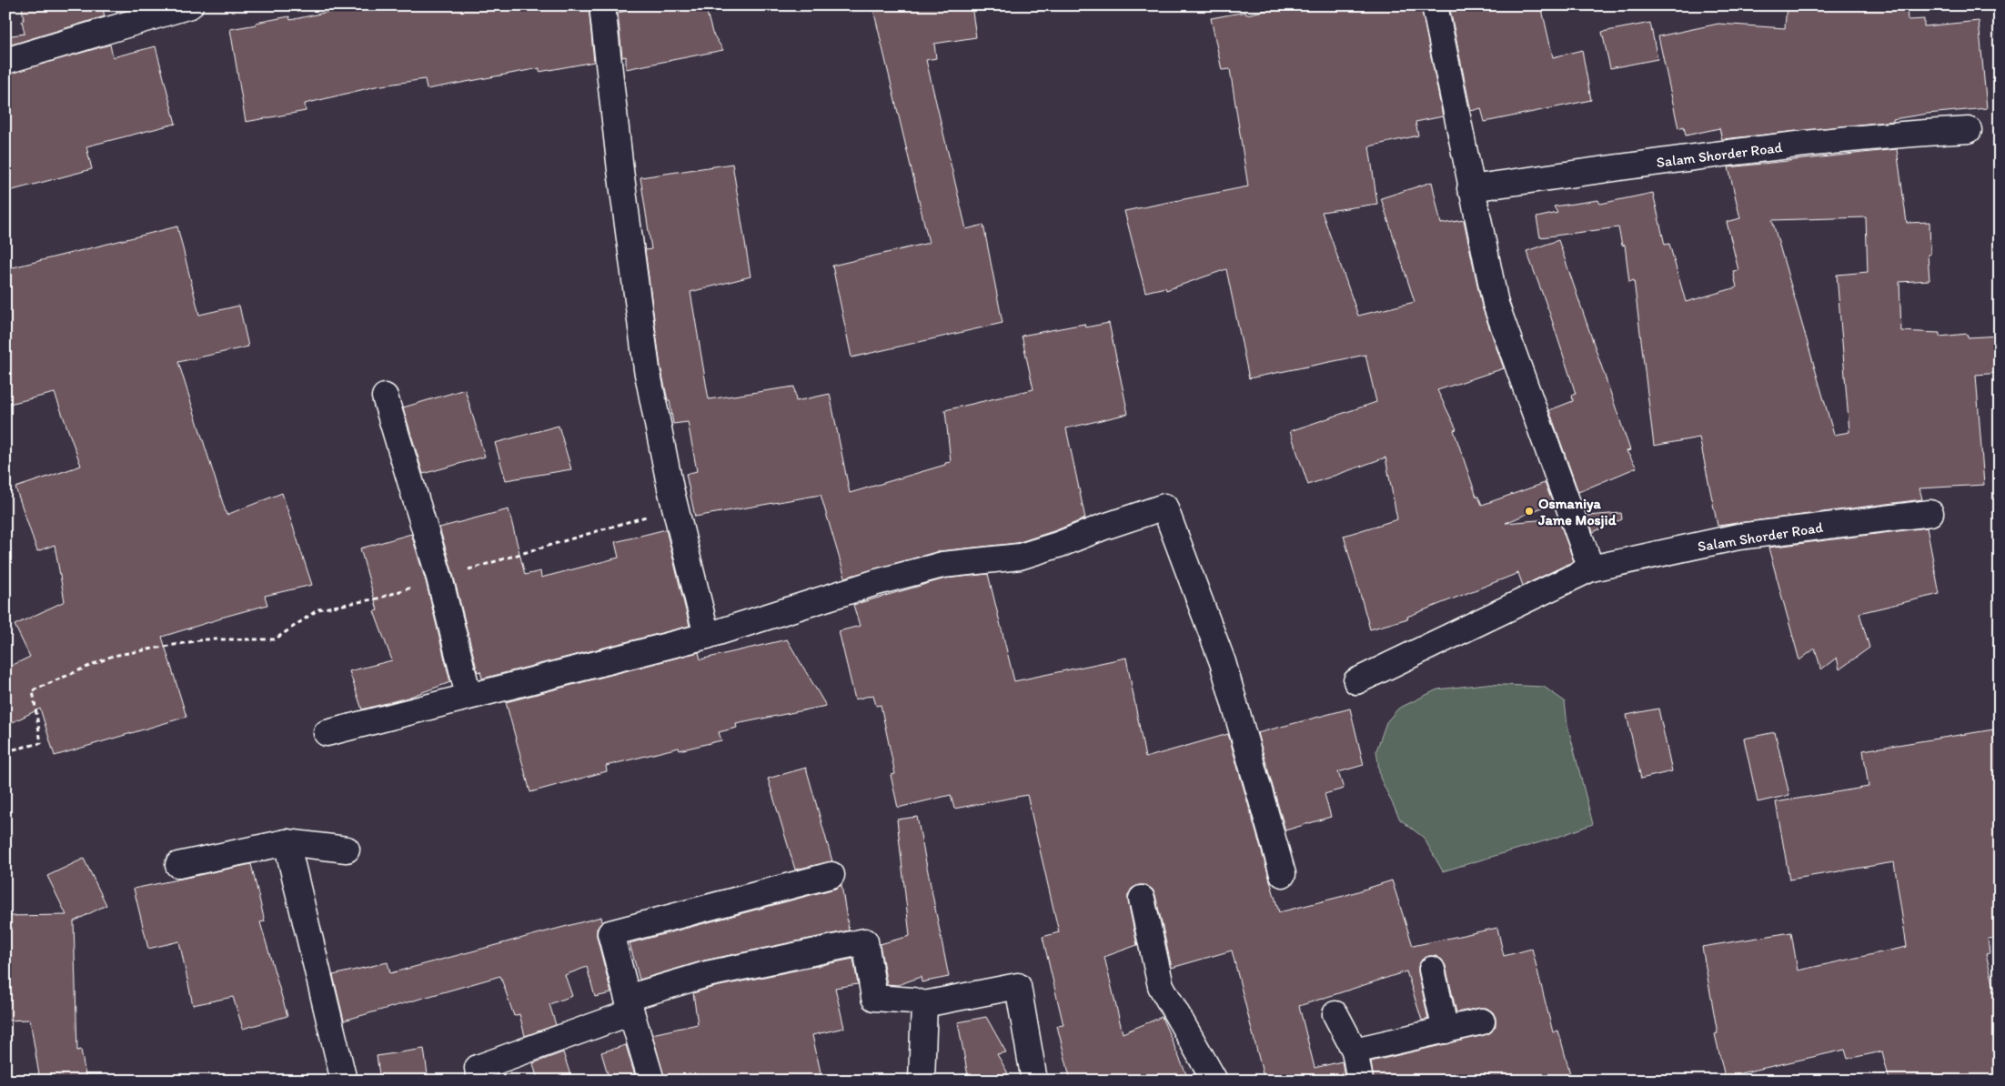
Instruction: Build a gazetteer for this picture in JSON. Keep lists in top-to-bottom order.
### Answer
{
  "streets": {
    "street": ["Salam Shorder Road"]
  },
  "places": ["Osmaniya Jame Mosjid"]
}
